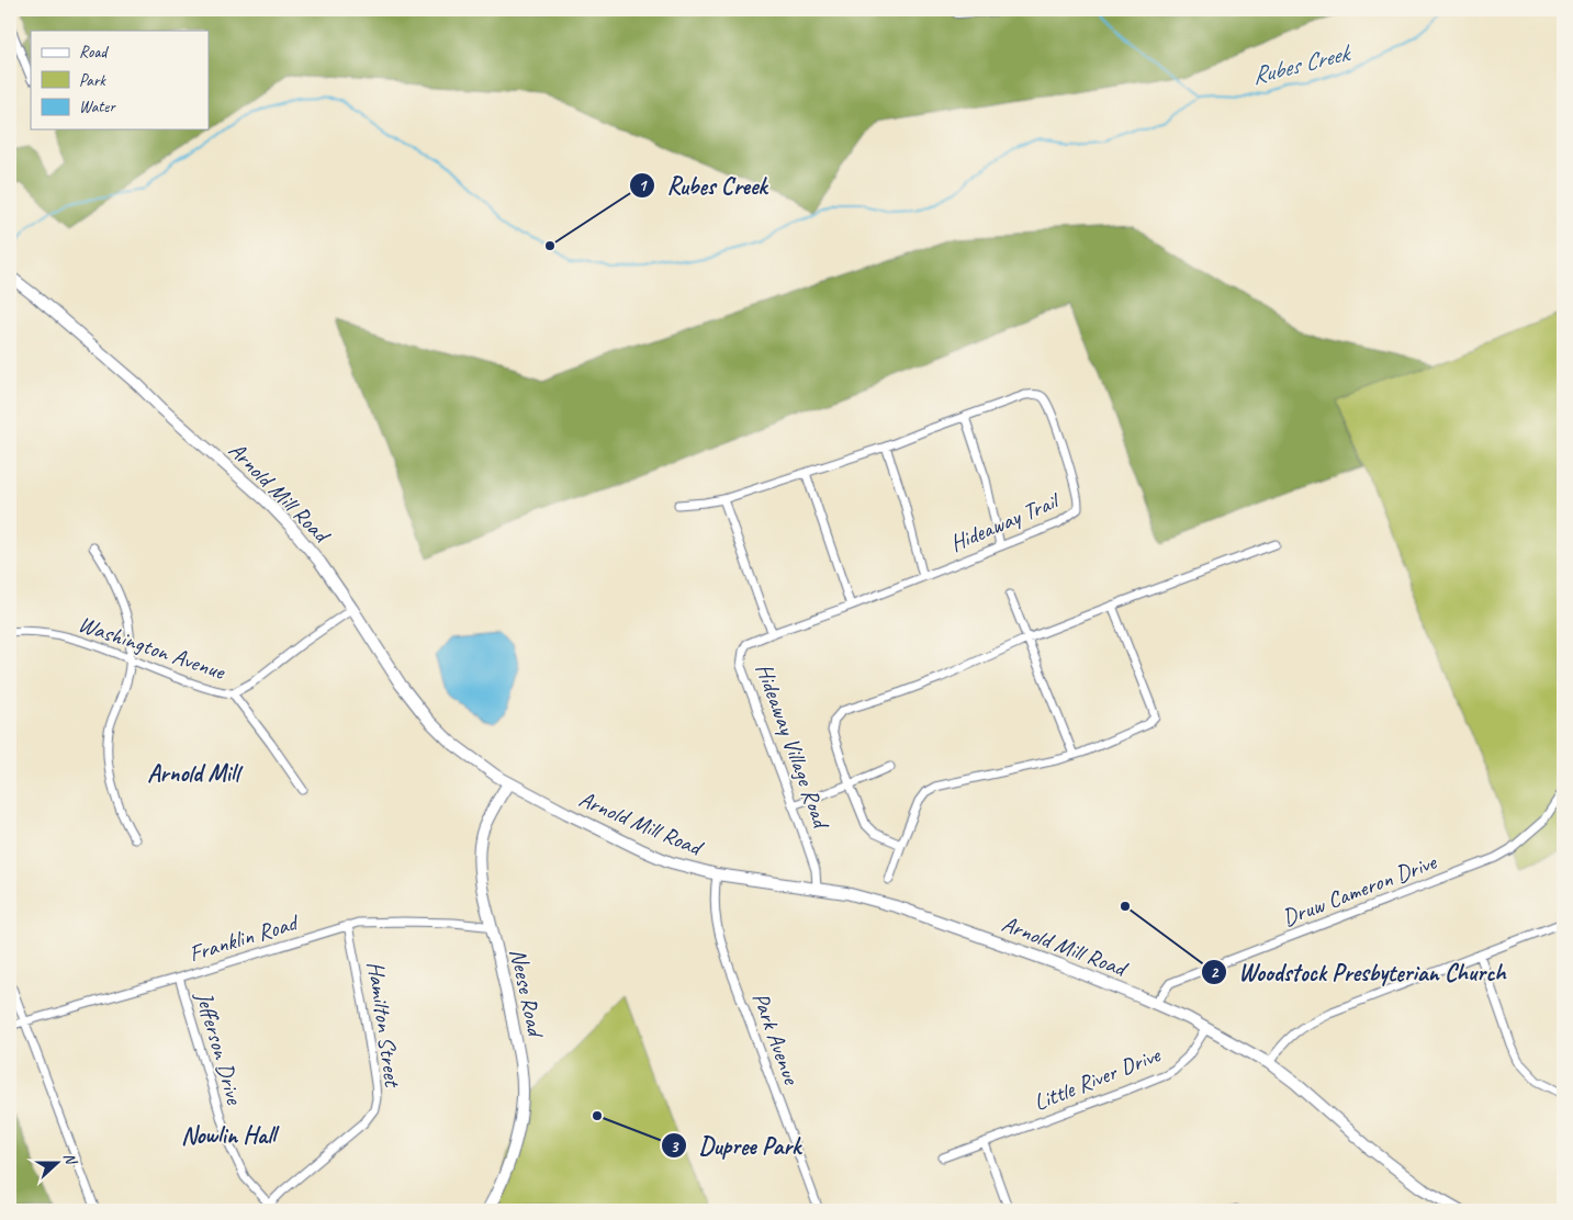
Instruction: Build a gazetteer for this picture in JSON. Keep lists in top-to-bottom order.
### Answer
{
  "streets": {
    "main road": ["Arnold Mill Road", "Neese Road"],
    "street": [
      "Hideaway Trail",
      "Washington Avenue",
      "Hideaway Village Road",
      "Druw Cameron Drive",
      "Franklin Road",
      "Hamilton Street",
      "Park Avenue",
      "Jefferson Drive",
      "Little River Drive"
    ]
  },
  "crossings": [
    ["Arnold Mill Road", "Washington Avenue"],
    ["Arnold Mill Road", "Hideaway Village Road"],
    ["Arnold Mill Road", "Druw Cameron Drive"],
    ["Arnold Mill Road", "Neese Road"],
    ["Arnold Mill Road", "Park Avenue"],
    ["Arnold Mill Road", "Little River Drive"],
    ["Hideaway Trail", "Hideaway Village Road"],
    ["Franklin Road", "Neese Road"],
    ["Franklin Road", "Hamilton Street"],
    ["Franklin Road", "Jefferson Drive"],
    ["Hamilton Street", "Jefferson Drive"]
  ],
  "districts": ["Arnold Mill", "Nowlin Hall"],
  "water": ["Rubes Creek"],
  "places": ["Rubes Creek", "Woodstock Presbyterian Church", "Dupree Park"],
  "legend": ["Road", "Park", "Water"],
  "north": "right"
}
